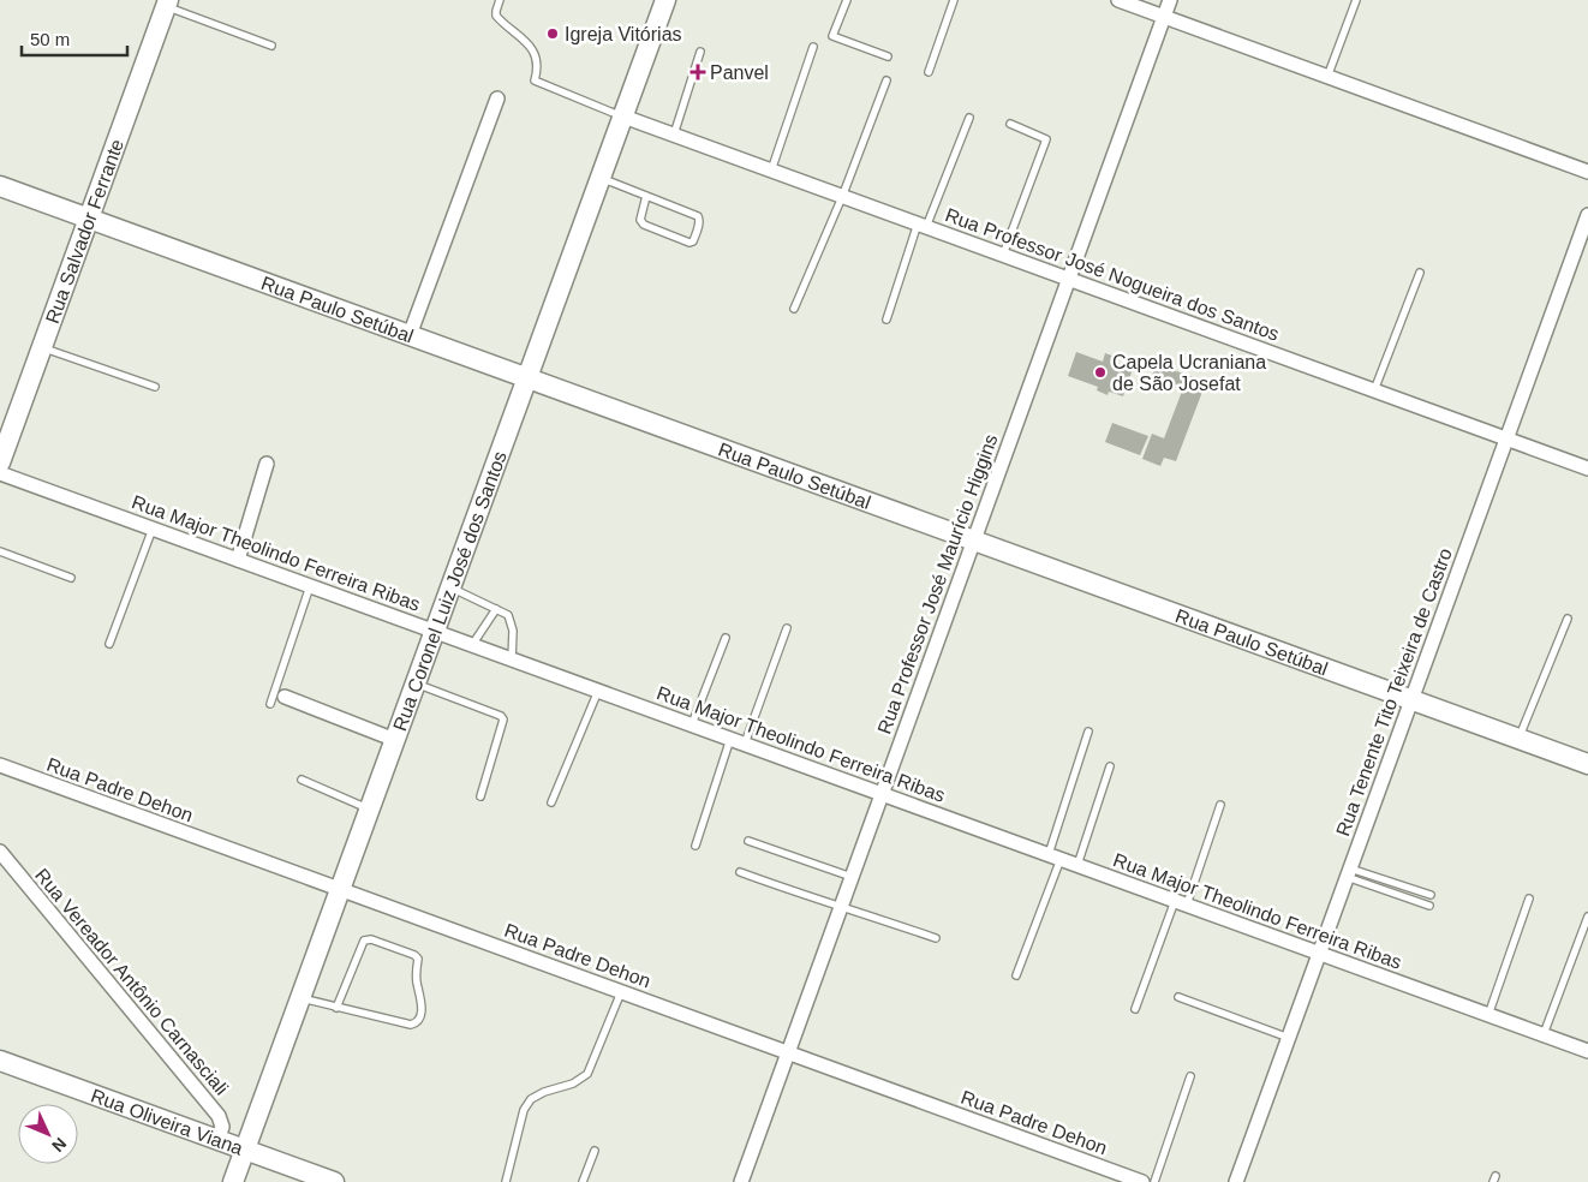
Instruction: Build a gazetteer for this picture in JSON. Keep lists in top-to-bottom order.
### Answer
{
  "streets": {
    "main road": [
      "Rua Salvador Ferrante",
      "Rua Paulo Setúbal",
      "Rua Coronel Luiz José dos Santos",
      "Rua Oliveira Viana"
    ],
    "street": [
      "Rua Professor José Nogueira dos Santos",
      "Rua Major Theolindo Ferreira Ribas",
      "Rua Professor José Maurício Higgins",
      "Rua Tenente Tito Teixeira de Castro",
      "Rua Padre Dehon",
      "Rua Vereador Antônio Carnasciali"
    ]
  },
  "crossings": [
    ["Rua Salvador Ferrante", "Rua Paulo Setúbal"],
    ["Rua Professor José Nogueira dos Santos", "Rua Professor José Maurício Higgins"],
    ["Rua Professor José Nogueira dos Santos", "Rua Coronel Luiz José dos Santos"],
    ["Rua Professor José Nogueira dos Santos", "Rua Tenente Tito Teixeira de Castro"],
    ["Rua Paulo Setúbal", "Rua Professor José Maurício Higgins"],
    ["Rua Paulo Setúbal", "Rua Coronel Luiz José dos Santos"],
    ["Rua Paulo Setúbal", "Rua Tenente Tito Teixeira de Castro"],
    ["Rua Major Theolindo Ferreira Ribas", "Rua Professor José Maurício Higgins"],
    ["Rua Major Theolindo Ferreira Ribas", "Rua Coronel Luiz José dos Santos"],
    ["Rua Major Theolindo Ferreira Ribas", "Rua Tenente Tito Teixeira de Castro"],
    ["Rua Professor José Maurício Higgins", "Rua Padre Dehon"],
    ["Rua Coronel Luiz José dos Santos", "Rua Padre Dehon"],
    ["Rua Coronel Luiz José dos Santos", "Rua Oliveira Viana"],
    ["Rua Vereador Antônio Carnasciali", "Rua Oliveira Viana"]
  ],
  "places": {
    "other": ["Igreja Vitórias", "Capela Ucraniana de São Josefat"],
    "health": ["Panvel"]
  },
  "scale_bar": "50 m",
  "north": "bottom right"
}
